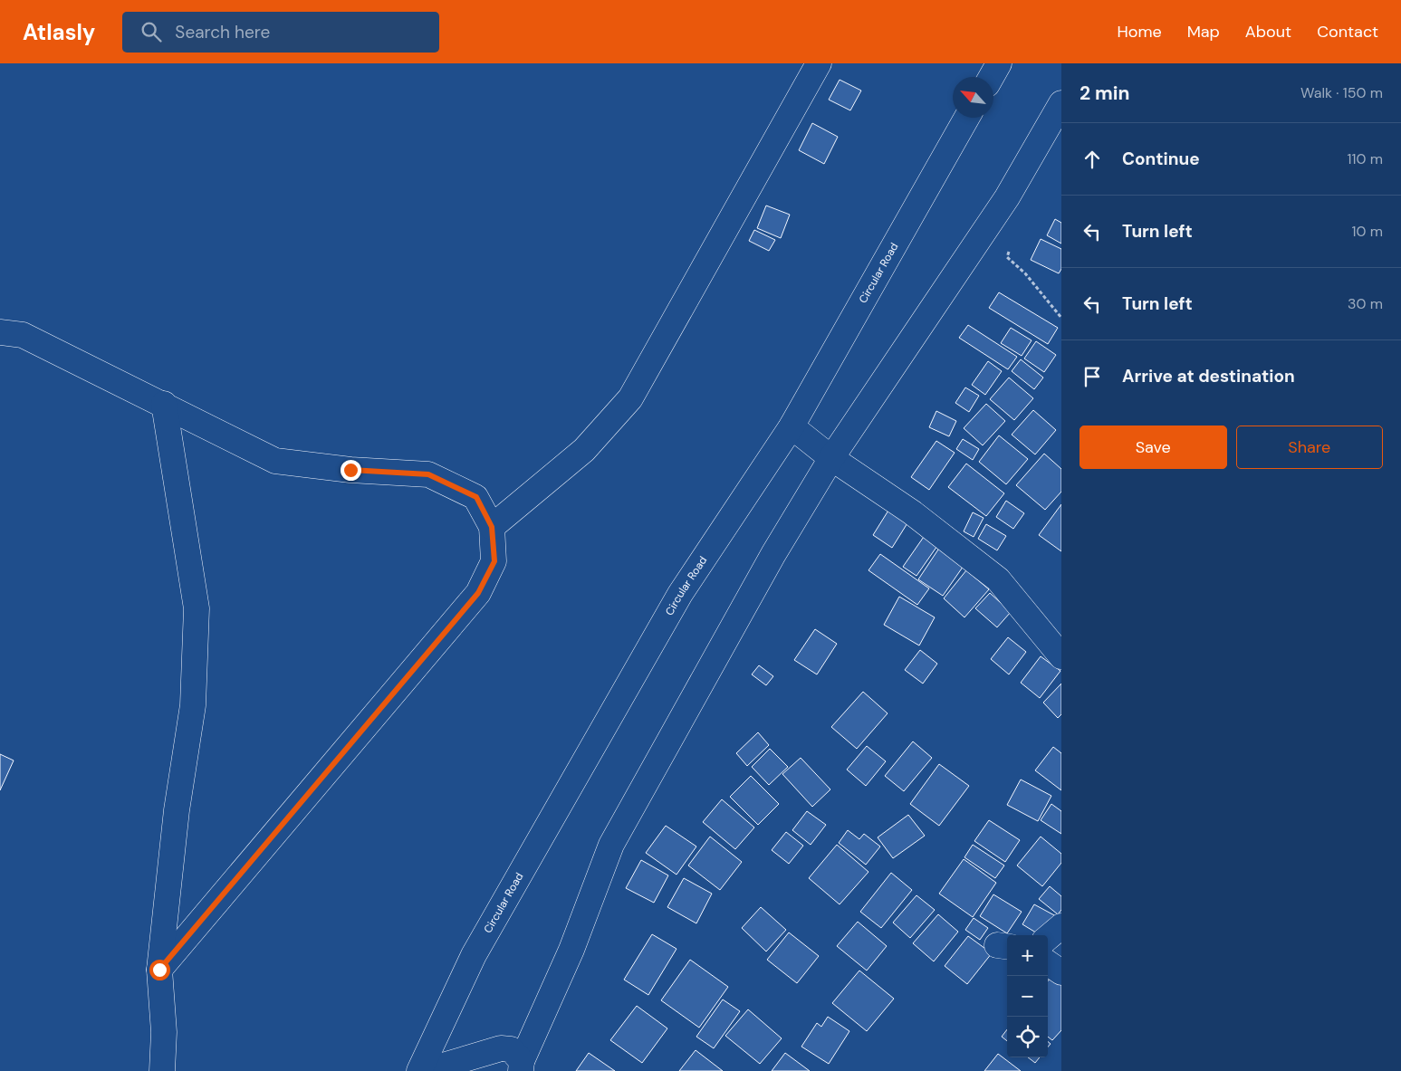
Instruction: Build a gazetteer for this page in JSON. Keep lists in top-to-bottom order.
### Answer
{
  "streets": {
    "street": ["Circular Road"]
  },
  "north": "top left",
  "page": {
    "header": "Atlasly",
    "search": "Search here",
    "nav": [
      "Home",
      "Map",
      "About",
      "Contact"
    ],
    "heading": ["2 min", "Walk · 150 m"],
    "list": [
      ["Continue", "110 m"],
      ["Turn left", "10 m"],
      ["Turn left", "30 m"],
      "Arrive at destination"
    ],
    "buttons": ["Save", "Share"],
    "map_buttons": ["+", "−"]
  }
}
